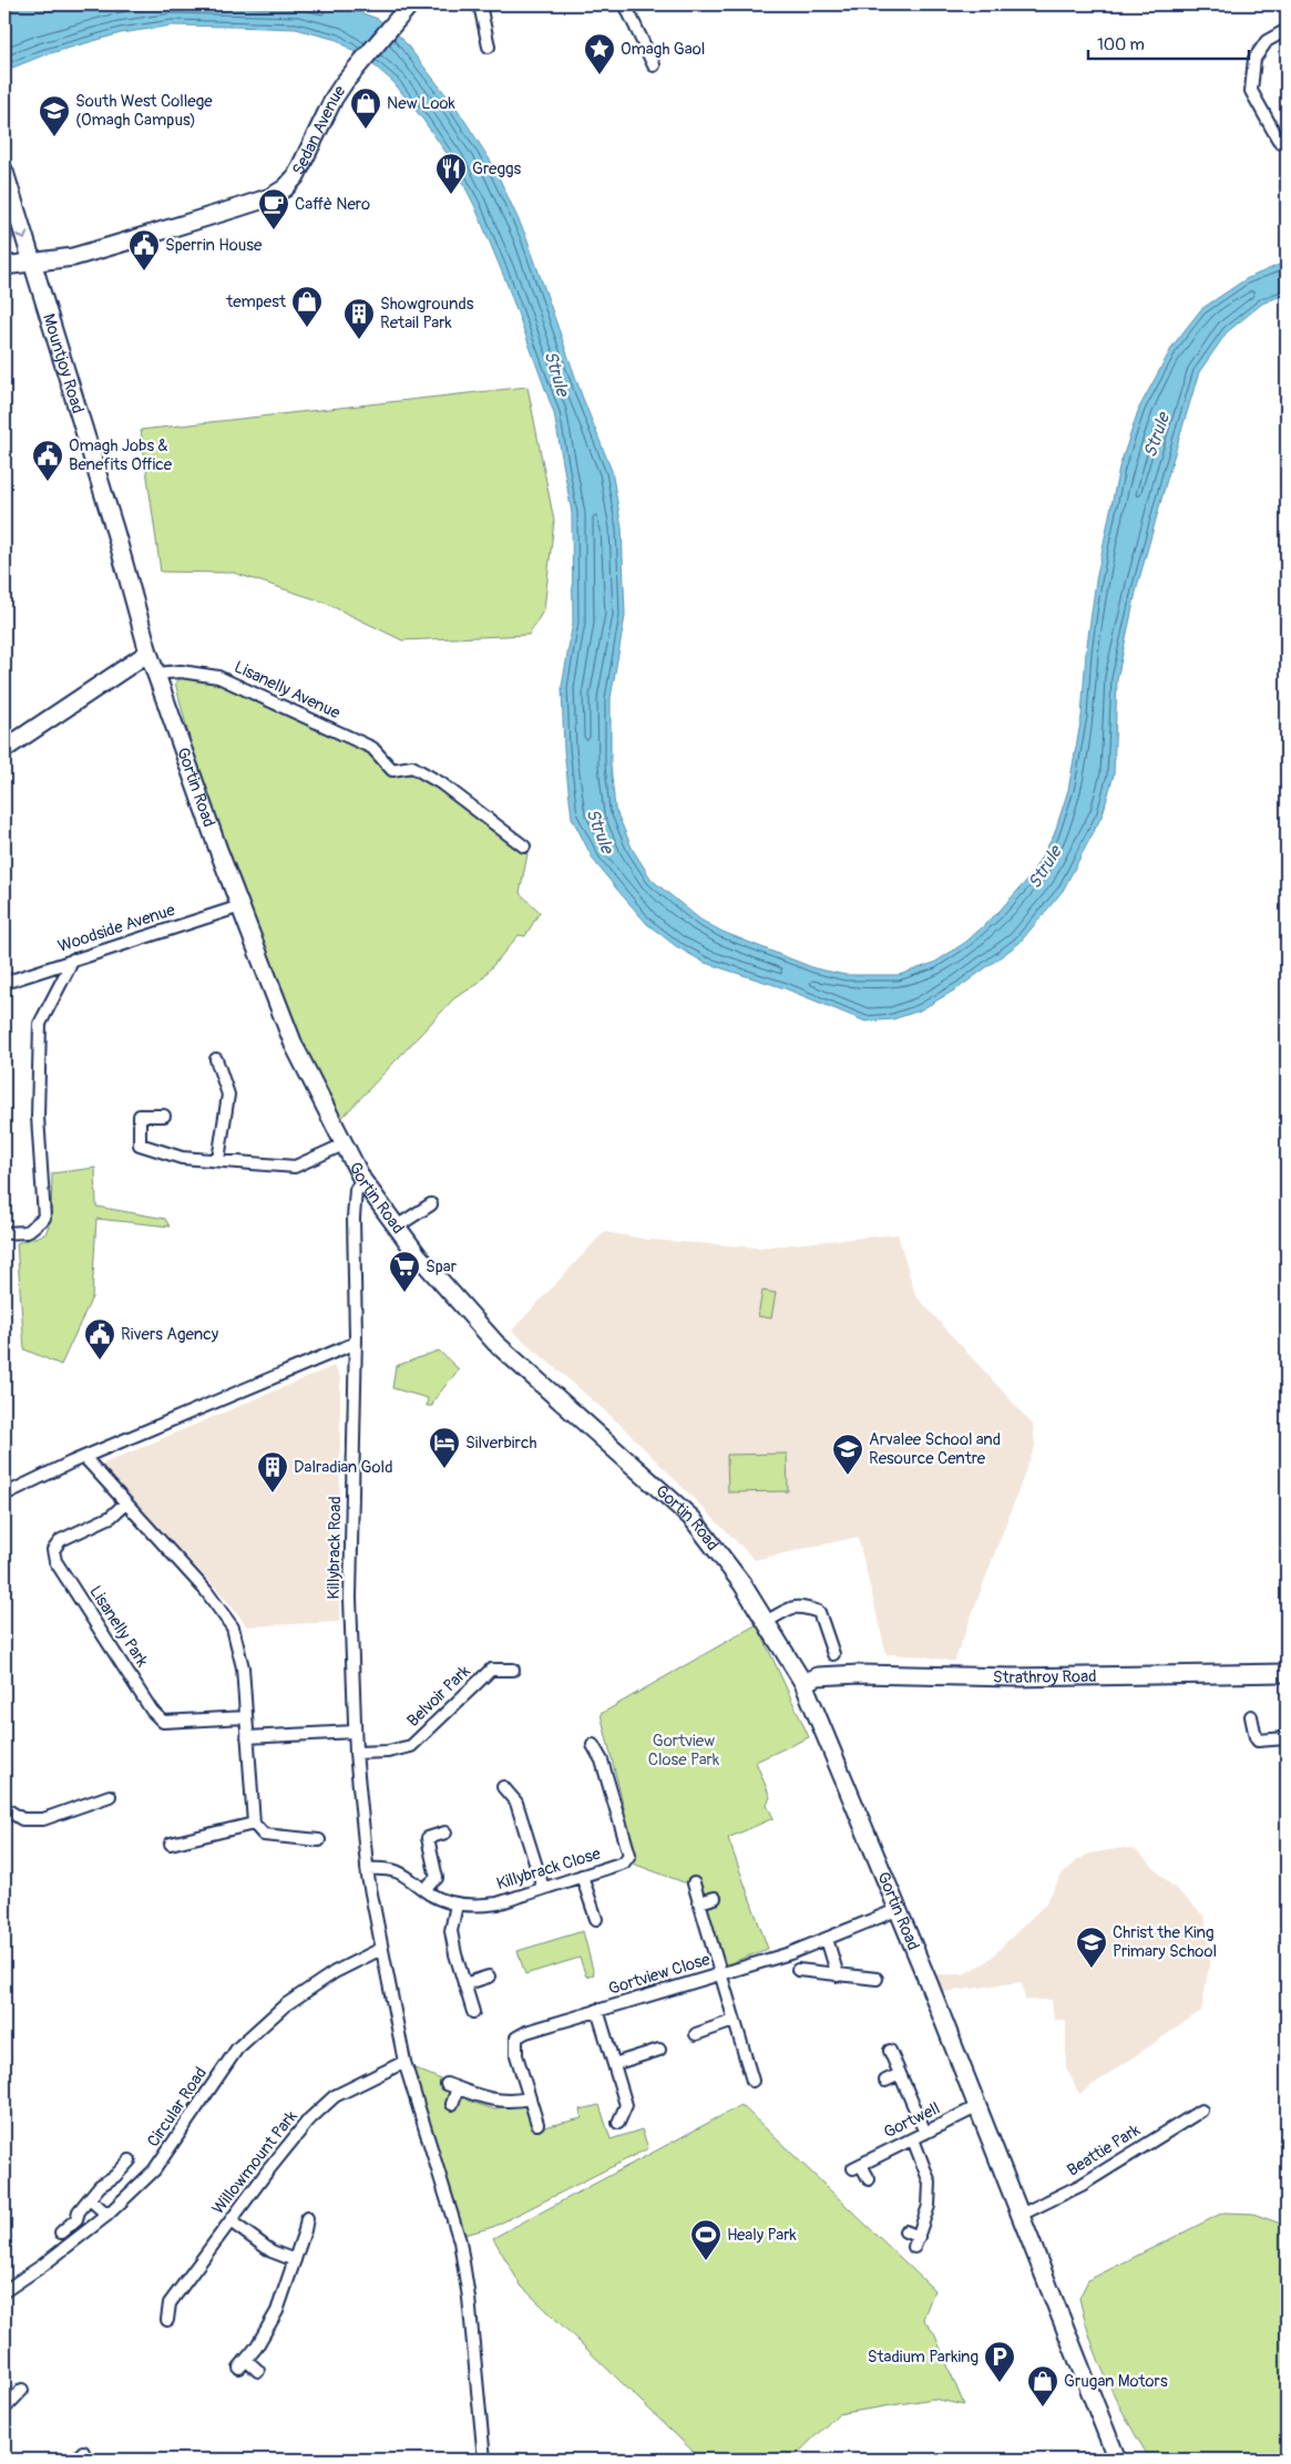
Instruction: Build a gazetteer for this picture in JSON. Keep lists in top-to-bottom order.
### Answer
{
  "streets": {
    "main road": [
      "Sedan Avenue",
      "Mountjoy Road",
      "Gortin Road",
      "Strathroy Road"
    ],
    "street": [
      "Lisanelly Avenue",
      "Woodside Avenue",
      "Killybrack Road",
      "Lisanelly Park",
      "Belvoir Park",
      "Killybrack Close",
      "Gortview Close",
      "Circular Road",
      "Gortwell",
      "Beattie Park",
      "Willowmount Park"
    ]
  },
  "crossings": [
    ["Sedan Avenue", "Mountjoy Road"],
    ["Mountjoy Road", "Gortin Road"],
    ["Lisanelly Avenue", "Gortin Road"],
    ["Gortin Road", "Woodside Avenue"],
    ["Gortin Road", "Killybrack Road"],
    ["Gortin Road", "Strathroy Road"],
    ["Gortin Road", "Gortview Close"],
    ["Gortin Road", "Gortwell"],
    ["Gortin Road", "Beattie Park"],
    ["Killybrack Road", "Belvoir Park"],
    ["Killybrack Road", "Killybrack Close"],
    ["Killybrack Road", "Circular Road"],
    ["Killybrack Road", "Willowmount Park"]
  ],
  "water": ["Strule"],
  "parks": ["Gortview Close Park"],
  "places": {
    "place": ["Omagh Gaol"],
    "shop": ["New Look", "tempest", "Grugan Motors"],
    "school or university": ["South West College (Omagh Campus)", "Arvalee School and Resource Centre", "Christ the King Primary School"],
    "restaurant": ["Greggs"],
    "cafe": ["Caffè Nero"],
    "public building": ["Sperrin House", "Omagh Jobs & Benefits Office", "Rivers Agency"],
    "building": ["Showgrounds Retail Park", "Dalradian Gold"],
    "supermarket": ["Spar"],
    "hotel": ["Silverbirch"],
    "sports": ["Healy Park"],
    "parking": ["Stadium Parking"]
  },
  "scale_bar": "100 m"
}
